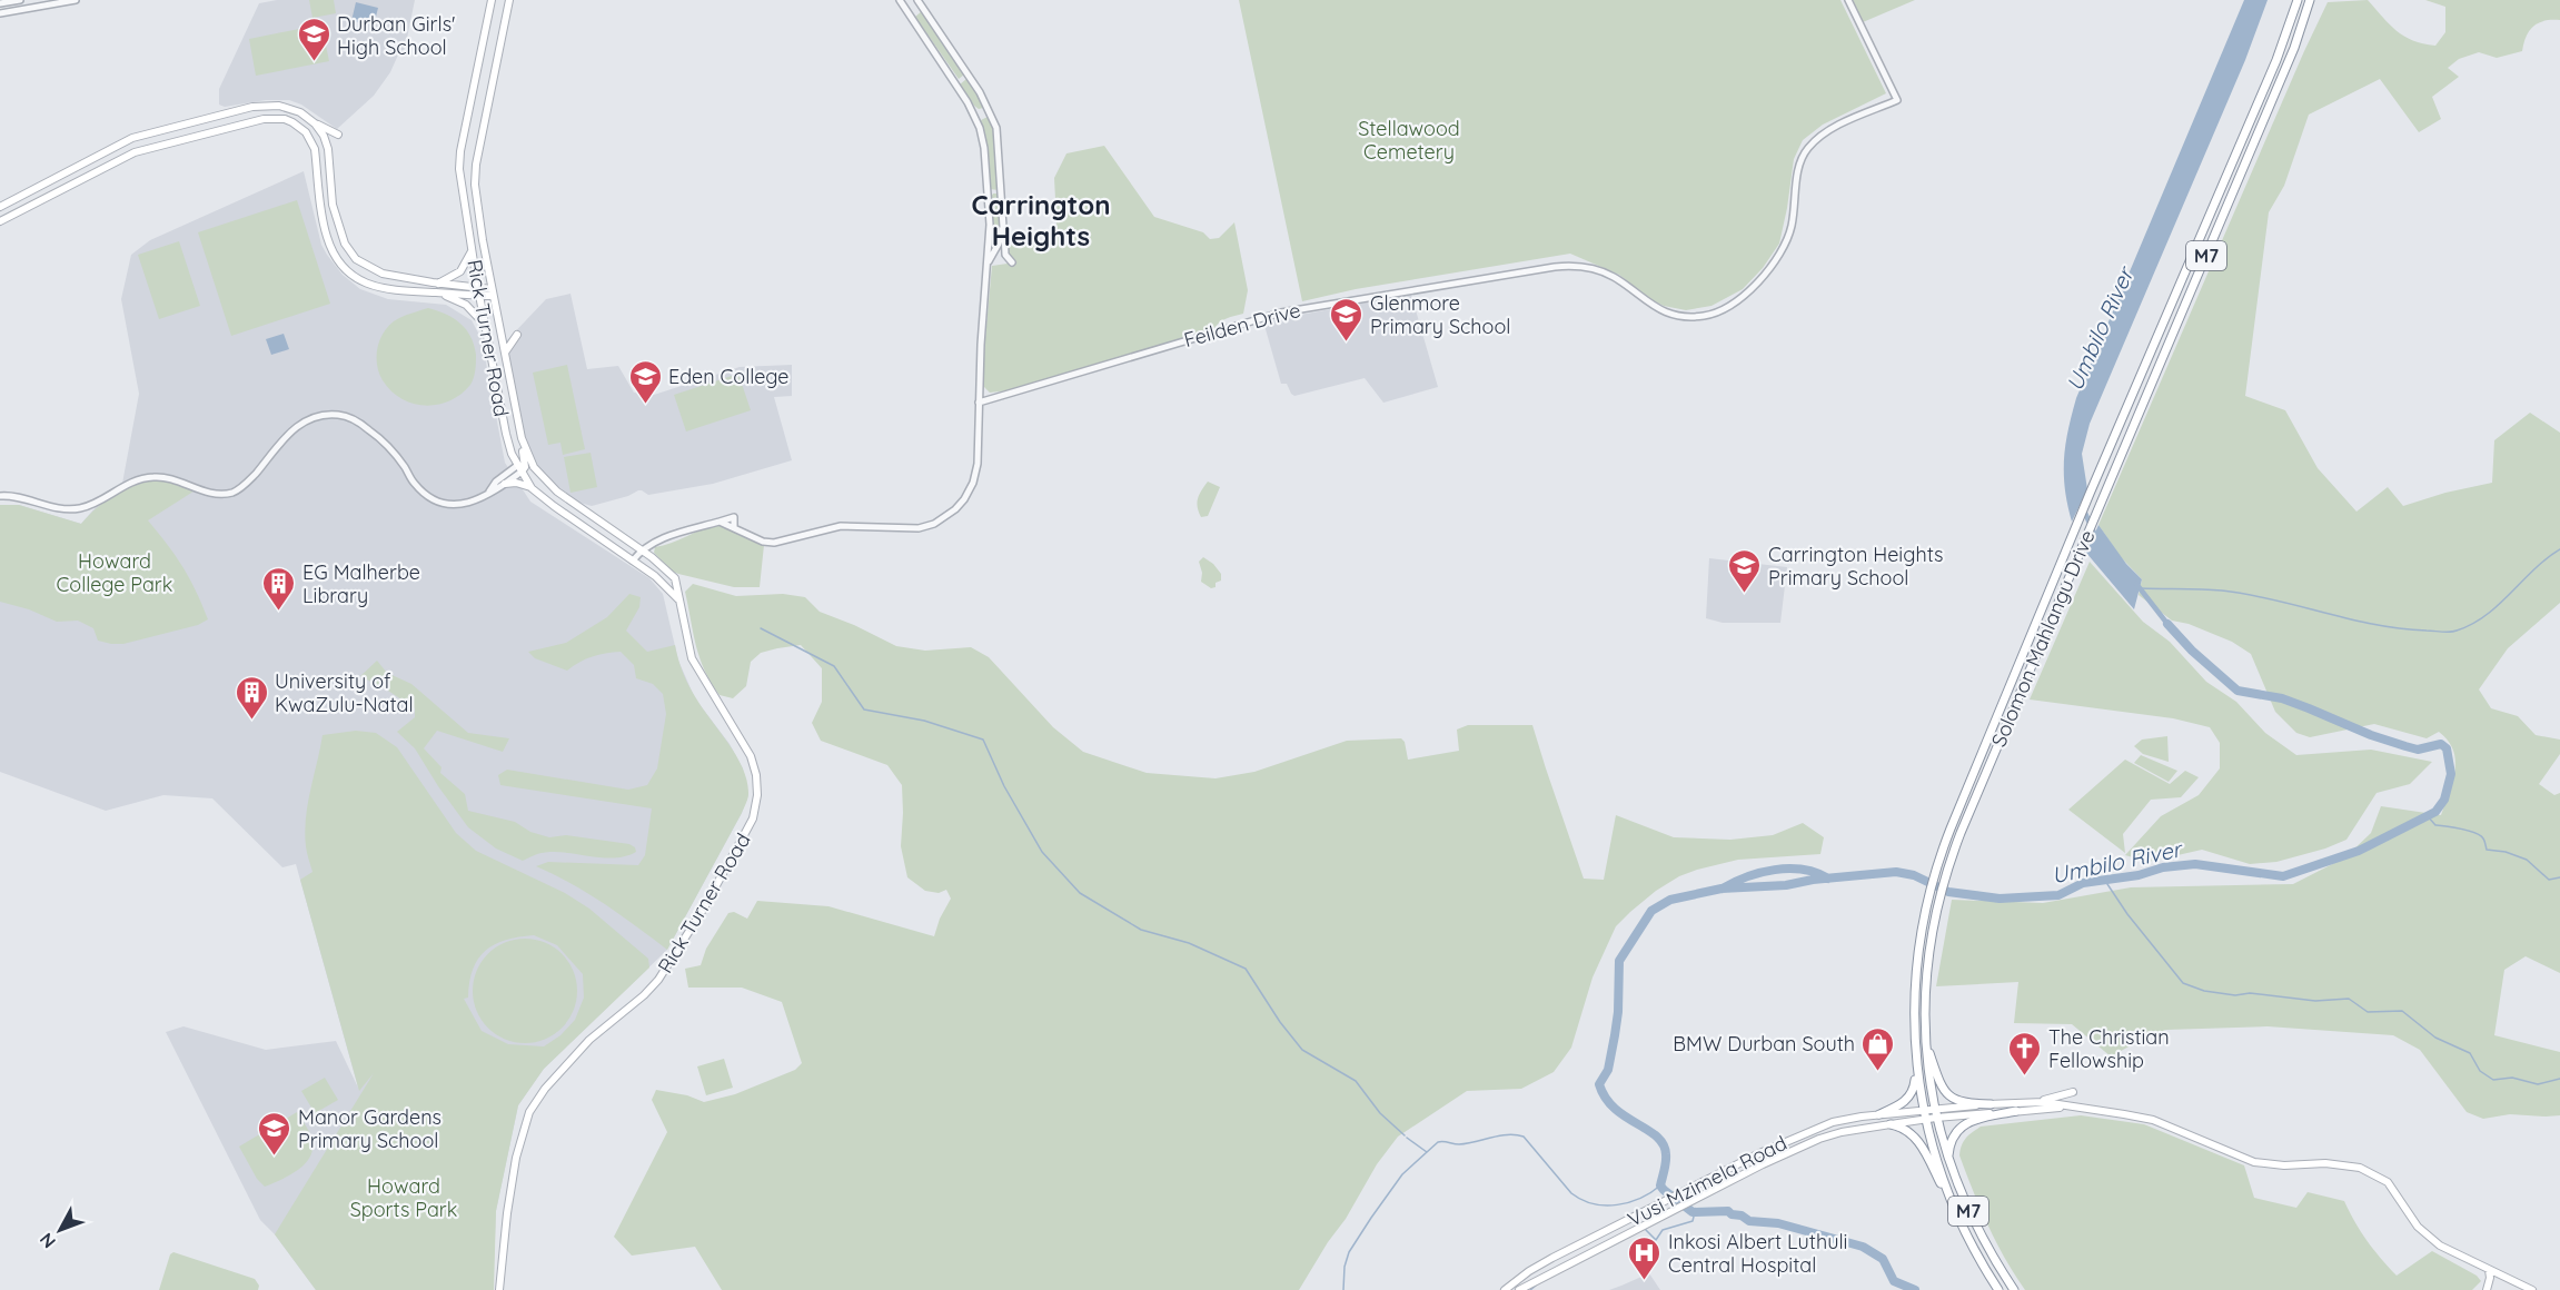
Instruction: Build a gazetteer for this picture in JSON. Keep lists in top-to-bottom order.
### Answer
{
  "streets": {
    "highway": ["M7", "Solomon Mahlangu Drive"],
    "main road": ["Rick Turner Road", "Vusi Mzimela Road"],
    "street": ["Feilden Drive"]
  },
  "crossings": [
    ["Solomon Mahlangu Drive", "Vusi Mzimela Road"]
  ],
  "districts": ["Carrington Heights"],
  "water": ["Umbilo River"],
  "parks": ["Stellawood Cemetery", "Howard College Park", "Howard Sports Park"],
  "places": {
    "school or university": [
      "Durban Girls' High School",
      "Glenmore Primary School",
      "Eden College",
      "Carrington Heights Primary School",
      "Manor Gardens Primary School"
    ],
    "building": ["EG Malherbe Library", "University of KwaZulu-Natal"],
    "shop": ["BMW Durban South"],
    "church": ["The Christian Fellowship"],
    "hospital": ["Inkosi Albert Luthuli Central Hospital"]
  },
  "north": "bottom left"
}
